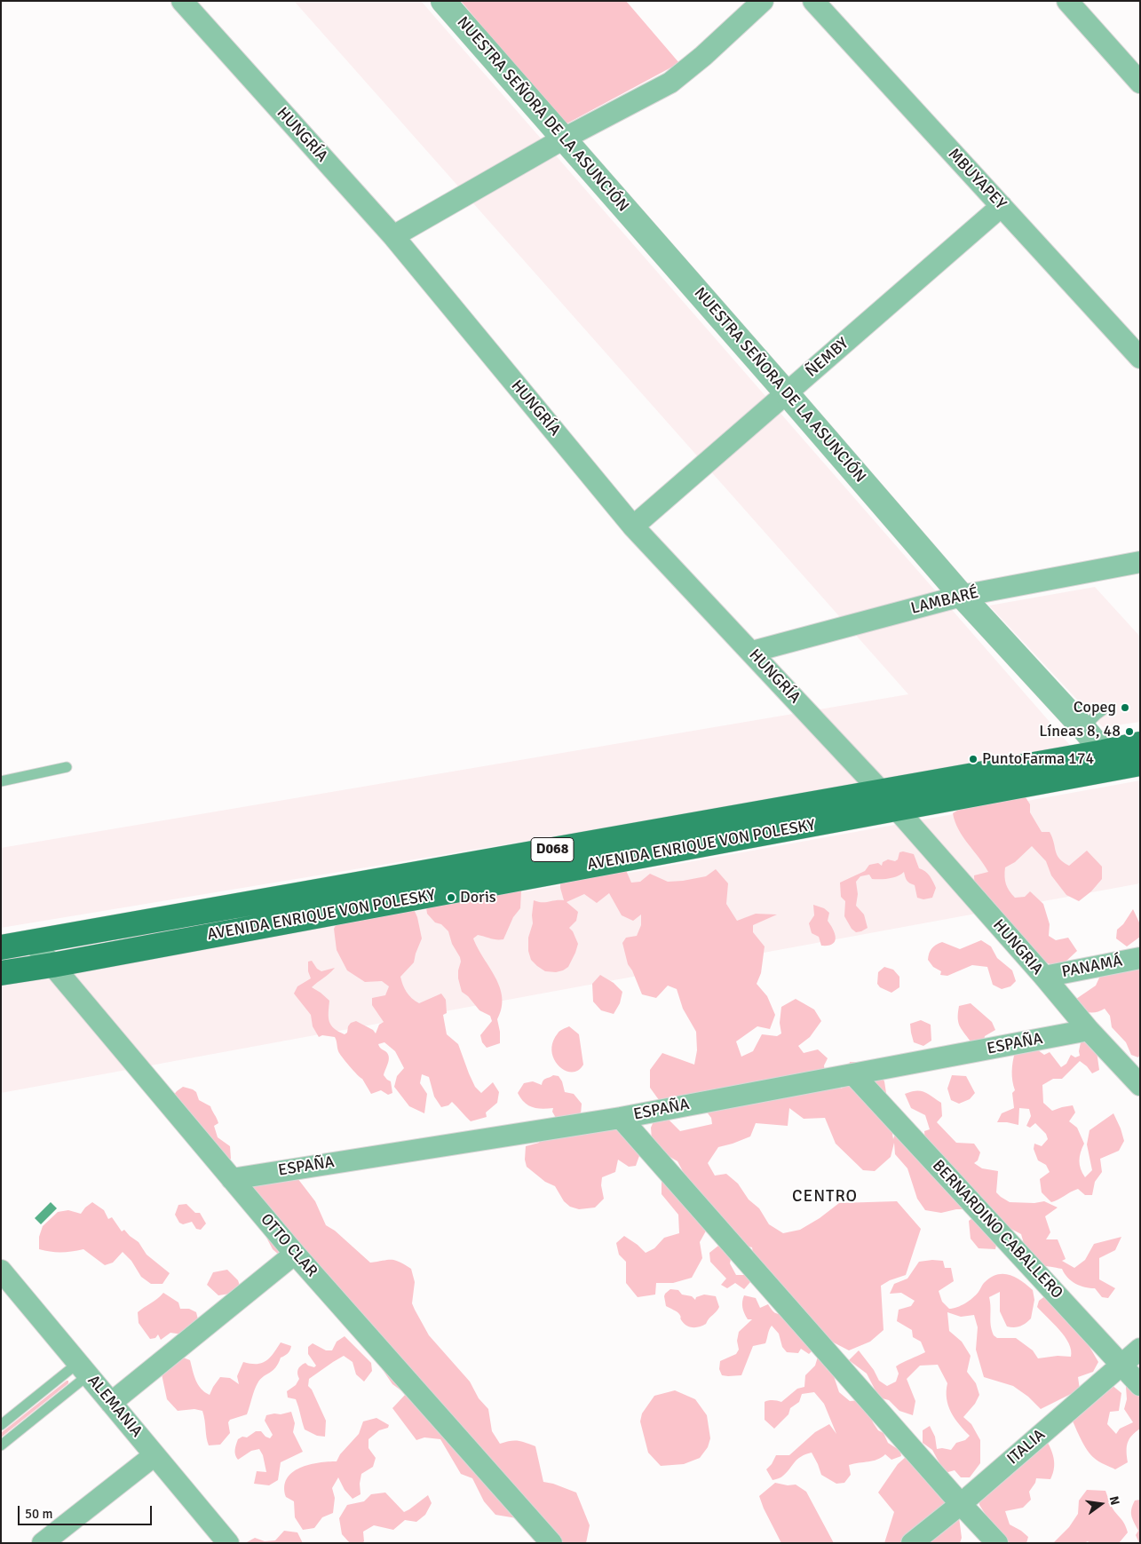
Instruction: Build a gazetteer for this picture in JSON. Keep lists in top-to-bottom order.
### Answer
{
  "streets": {
    "main road": ["AVENIDA ENRIQUE VON POLESKY", "D068"],
    "street": [
      "NUESTRA SEÑORA DE LA ASUNCIÓN",
      "HUNGRÍA",
      "MBUYAPEY",
      "ÑEMBY",
      "LAMBARÉ",
      "HUNGRIA",
      "PANAMÁ",
      "ESPAÑA",
      "BERNARDINO CABALLERO",
      "OTTO CLAR",
      "ALEMANIA",
      "ITALIA"
    ]
  },
  "crossings": [
    ["NUESTRA SEÑORA DE LA ASUNCIÓN", "ÑEMBY"],
    ["NUESTRA SEÑORA DE LA ASUNCIÓN", "LAMBARÉ"],
    ["NUESTRA SEÑORA DE LA ASUNCIÓN", "AVENIDA ENRIQUE VON POLESKY"],
    ["HUNGRÍA", "ÑEMBY"],
    ["HUNGRÍA", "LAMBARÉ"],
    ["HUNGRÍA", "AVENIDA ENRIQUE VON POLESKY"],
    ["HUNGRÍA", "HUNGRIA"],
    ["MBUYAPEY", "ÑEMBY"],
    ["AVENIDA ENRIQUE VON POLESKY", "HUNGRIA"],
    ["AVENIDA ENRIQUE VON POLESKY", "OTTO CLAR"],
    ["HUNGRIA", "PANAMÁ"],
    ["HUNGRIA", "ESPAÑA"],
    ["ESPAÑA", "BERNARDINO CABALLERO"],
    ["ESPAÑA", "OTTO CLAR"],
    ["BERNARDINO CABALLERO", "ITALIA"]
  ],
  "districts": ["CENTRO"],
  "places": [
    "Copeg",
    "Líneas 8, 48",
    "PuntoFarma 174",
    "Doris"
  ],
  "scale_bar": "50 m",
  "north": "right"
}
